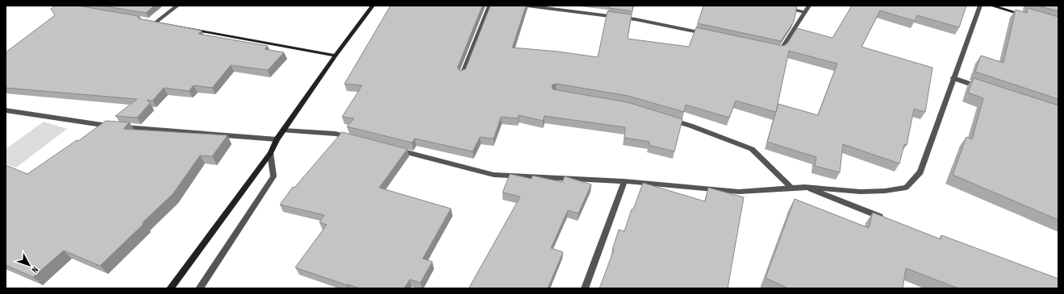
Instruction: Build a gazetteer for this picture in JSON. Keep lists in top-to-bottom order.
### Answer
{
  "north": "bottom right"
}
